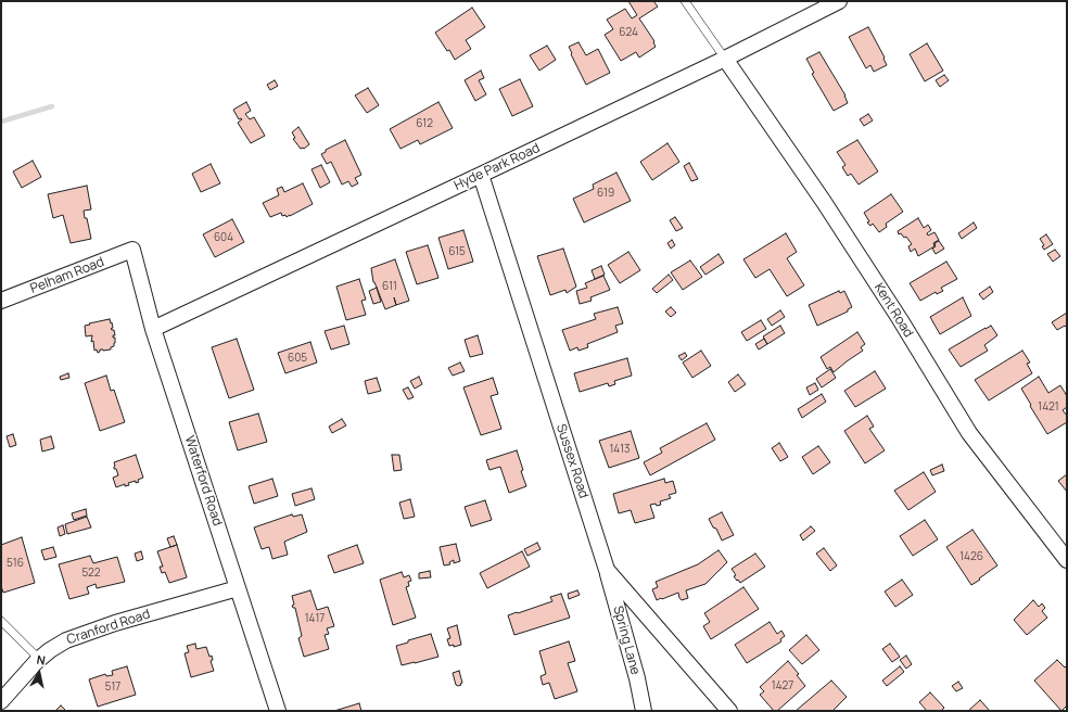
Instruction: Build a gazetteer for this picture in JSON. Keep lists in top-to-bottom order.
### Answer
{
  "streets": {
    "street": [
      "Hyde Park Road",
      "Pelham Road",
      "Kent Road",
      "Sussex Road",
      "Waterford Road",
      "Cranford Road",
      "Spring Lane"
    ]
  },
  "crossings": [
    ["Hyde Park Road", "Kent Road"],
    ["Hyde Park Road", "Sussex Road"],
    ["Hyde Park Road", "Waterford Road"],
    ["Pelham Road", "Waterford Road"],
    ["Sussex Road", "Spring Lane"],
    ["Waterford Road", "Cranford Road"]
  ],
  "house_numbers": [
    "624",
    "612",
    "619",
    "604",
    "615",
    "611",
    "605",
    "1421",
    "1413",
    "1426",
    "516",
    "522",
    "1417",
    "1427",
    "517"
  ],
  "north": "top"
}
